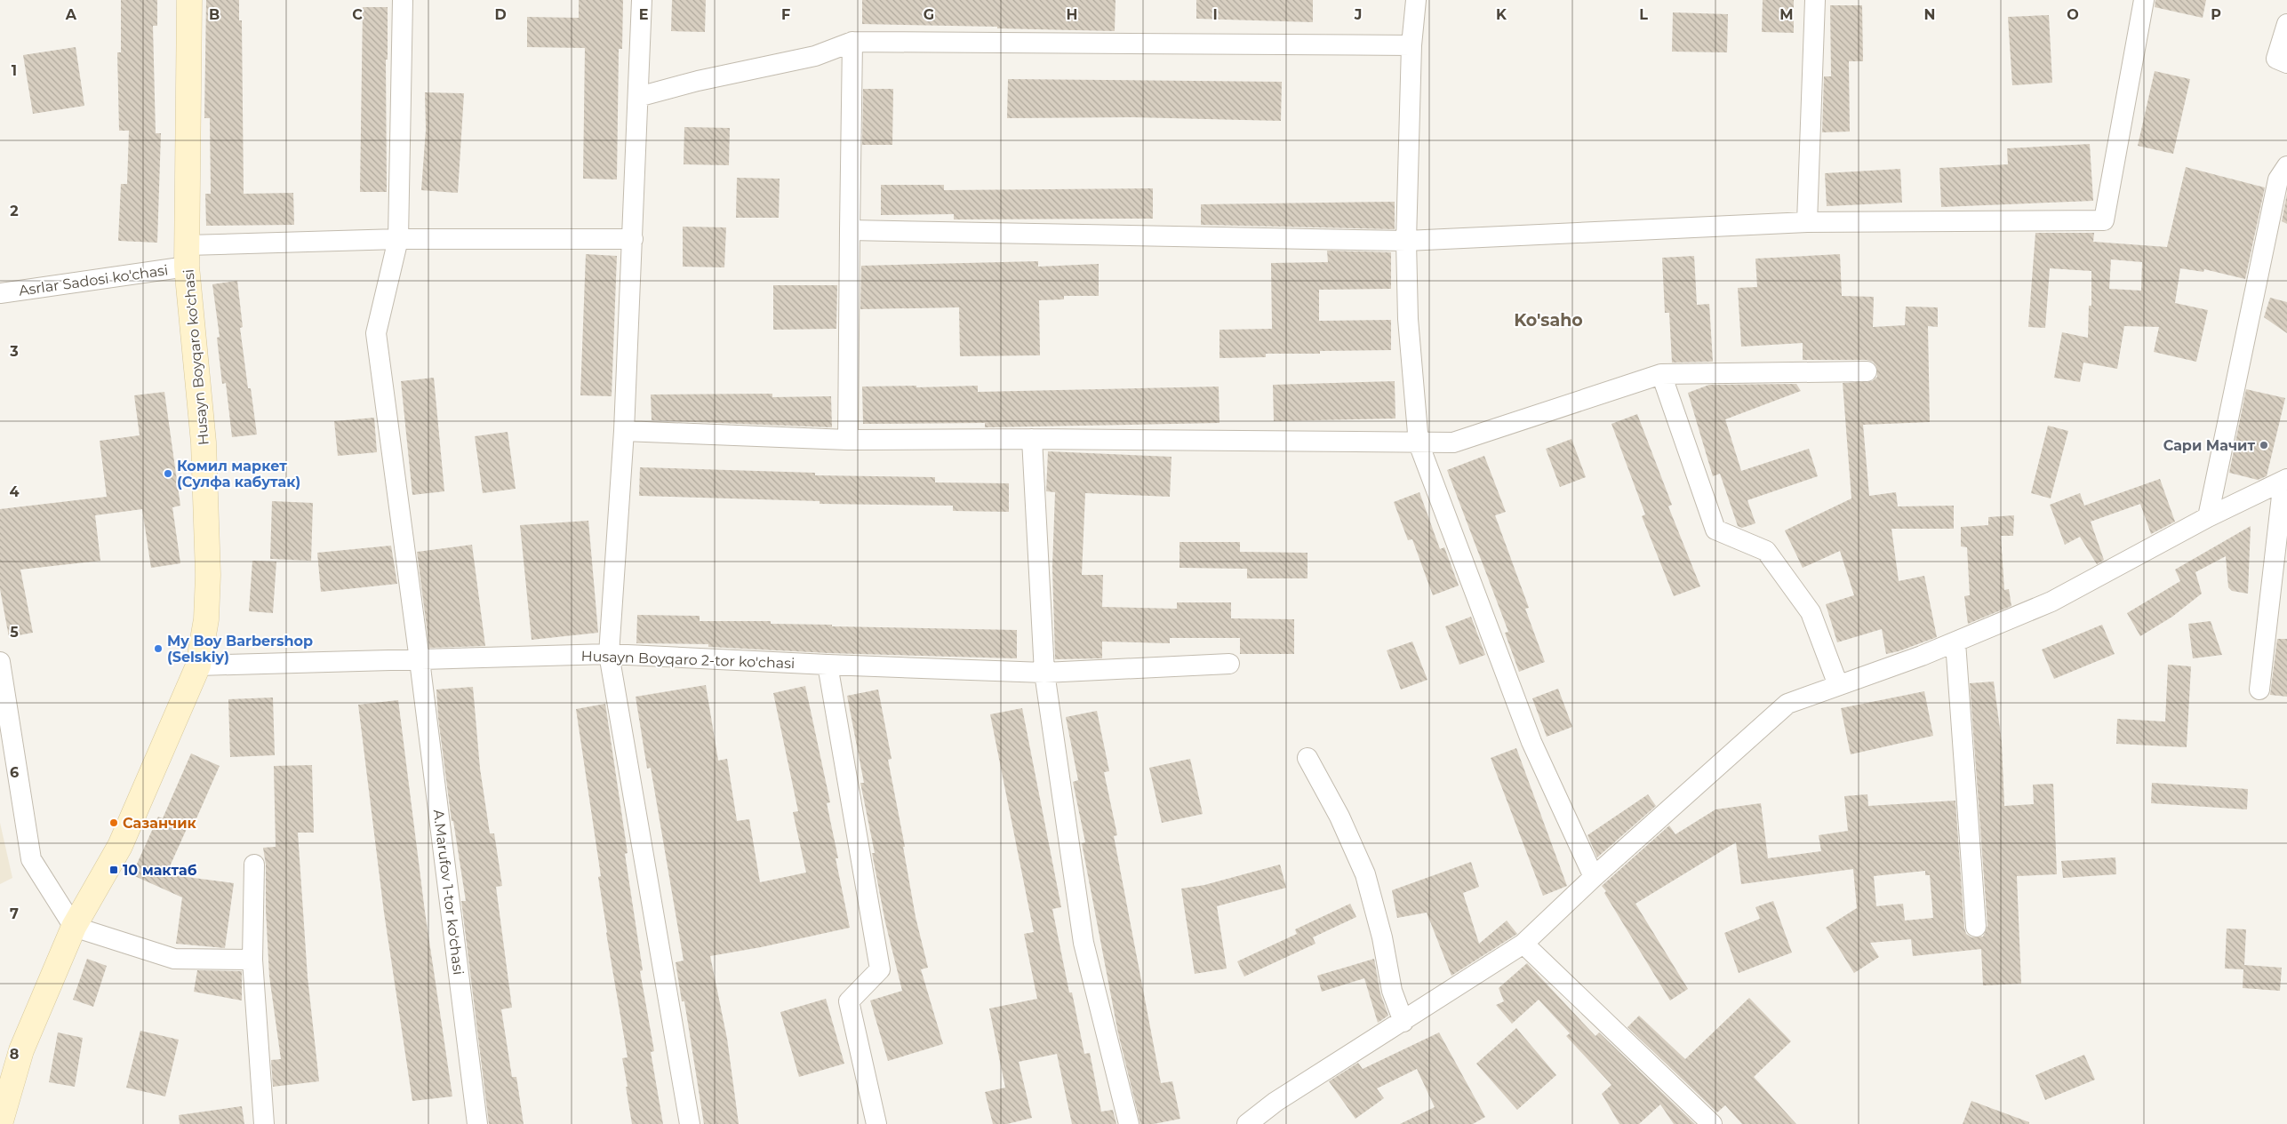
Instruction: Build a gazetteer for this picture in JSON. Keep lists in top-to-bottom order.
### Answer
{
  "streets": {
    "main road": ["Husayn Boyqaro ko'chasi"],
    "street": ["Asrlar Sadosi ko'chasi", "Husayn Boyqaro 2-tor ko'chasi", "A.Marufov 1-tor ko'chasi"]
  },
  "crossings": [
    ["Asrlar Sadosi ko'chasi", "Husayn Boyqaro ko'chasi"],
    ["Asrlar Sadosi ko'chasi", "A.Marufov 1-tor ko'chasi"],
    ["Husayn Boyqaro ko'chasi", "Husayn Boyqaro 2-tor ko'chasi"],
    ["Husayn Boyqaro 2-tor ko'chasi", "A.Marufov 1-tor ko'chasi"]
  ],
  "districts": ["Ko'saho"],
  "places": {
    "other": [
      "Сари Мачит",
      "Комил маркет (Сулфа кабутак)",
      "My Boy Barbershop (Selskiy)",
      "Сазанчик"
    ],
    "transit": ["10 мактаб"]
  },
  "grid": {
    "columns": [
      "A",
      "B",
      "C",
      "D",
      "E",
      "F",
      "G",
      "H",
      "I",
      "J",
      "K",
      "L",
      "M",
      "N",
      "O",
      "P"
    ],
    "rows": [
      "1",
      "2",
      "3",
      "4",
      "5",
      "6",
      "7",
      "8"
    ]
  }
}
